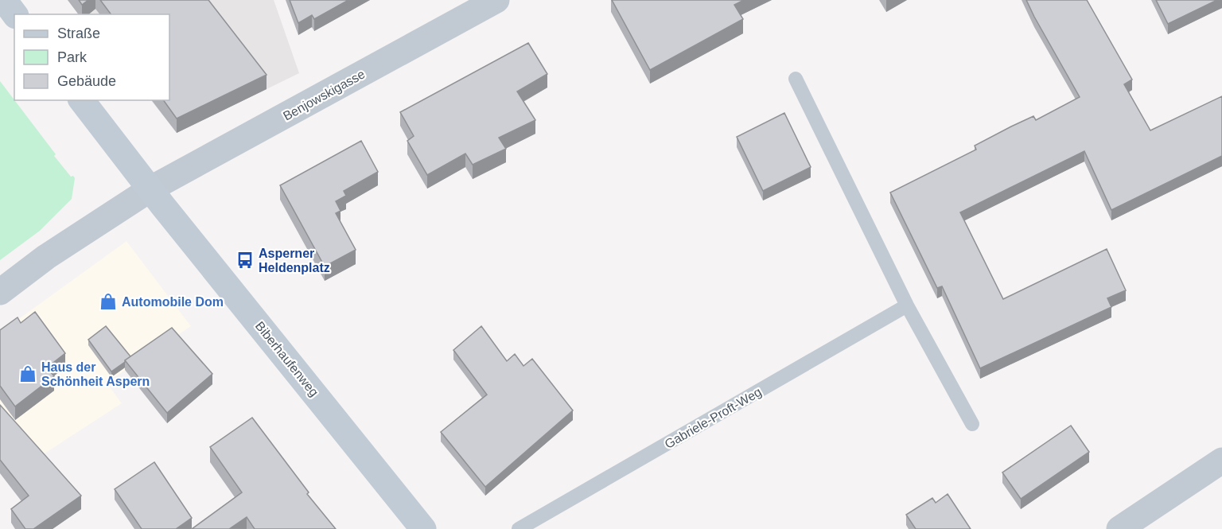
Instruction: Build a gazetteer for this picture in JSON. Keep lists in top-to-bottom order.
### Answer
{
  "streets": {
    "main road": ["Biberhaufenweg"],
    "street": ["Benjowskigasse"],
    "lane": ["Gabriele-Proft-Weg"]
  },
  "crossings": [
    ["Benjowskigasse", "Biberhaufenweg"]
  ],
  "places": {
    "bus stop": ["Asperner Heldenplatz"],
    "shop": ["Automobile Dom", "Haus der Schönheit Aspern"]
  },
  "legend": ["Straße", "Park", "Gebäude"]
}
